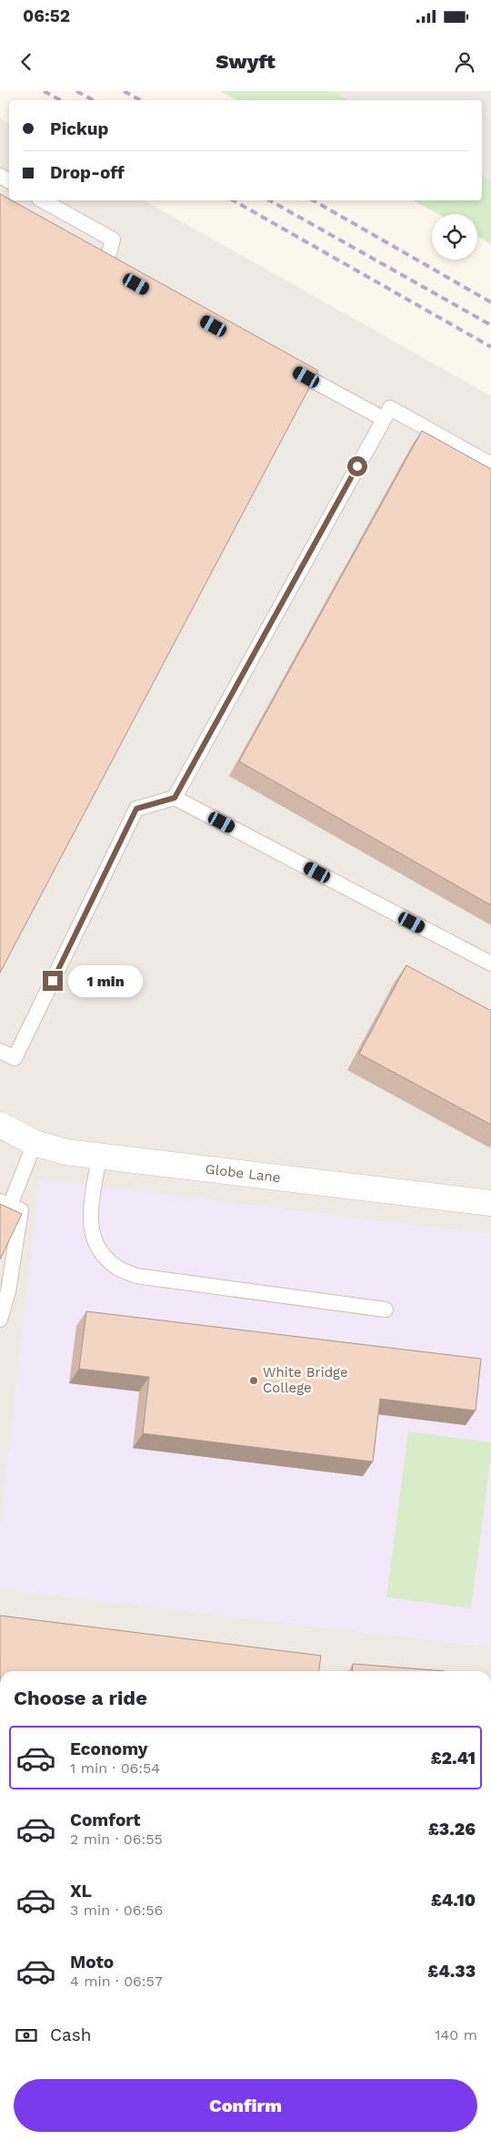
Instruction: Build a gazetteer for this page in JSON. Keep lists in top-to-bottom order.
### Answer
{
  "streets": {
    "street": ["Globe Lane"]
  },
  "places": ["White Bridge College"],
  "page": {
    "status": "06:52",
    "header": "Swyft",
    "banner": ["Pickup", "Drop-off"],
    "bubble": "1 min",
    "heading": "Choose a ride",
    "list": [
      {
        "name": "Economy",
        "note": "1 min · 06:54",
        "value": "£2.41"
      },
      {
        "name": "Comfort",
        "note": "2 min · 06:55",
        "value": "£3.26"
      },
      {
        "name": "XL",
        "note": "3 min · 06:56",
        "value": "£4.10"
      },
      {
        "name": "Moto",
        "note": "4 min · 06:57",
        "value": "£4.33"
      }
    ],
    "pay": ["Cash", "140 m"],
    "buttons": "Confirm"
  }
}
